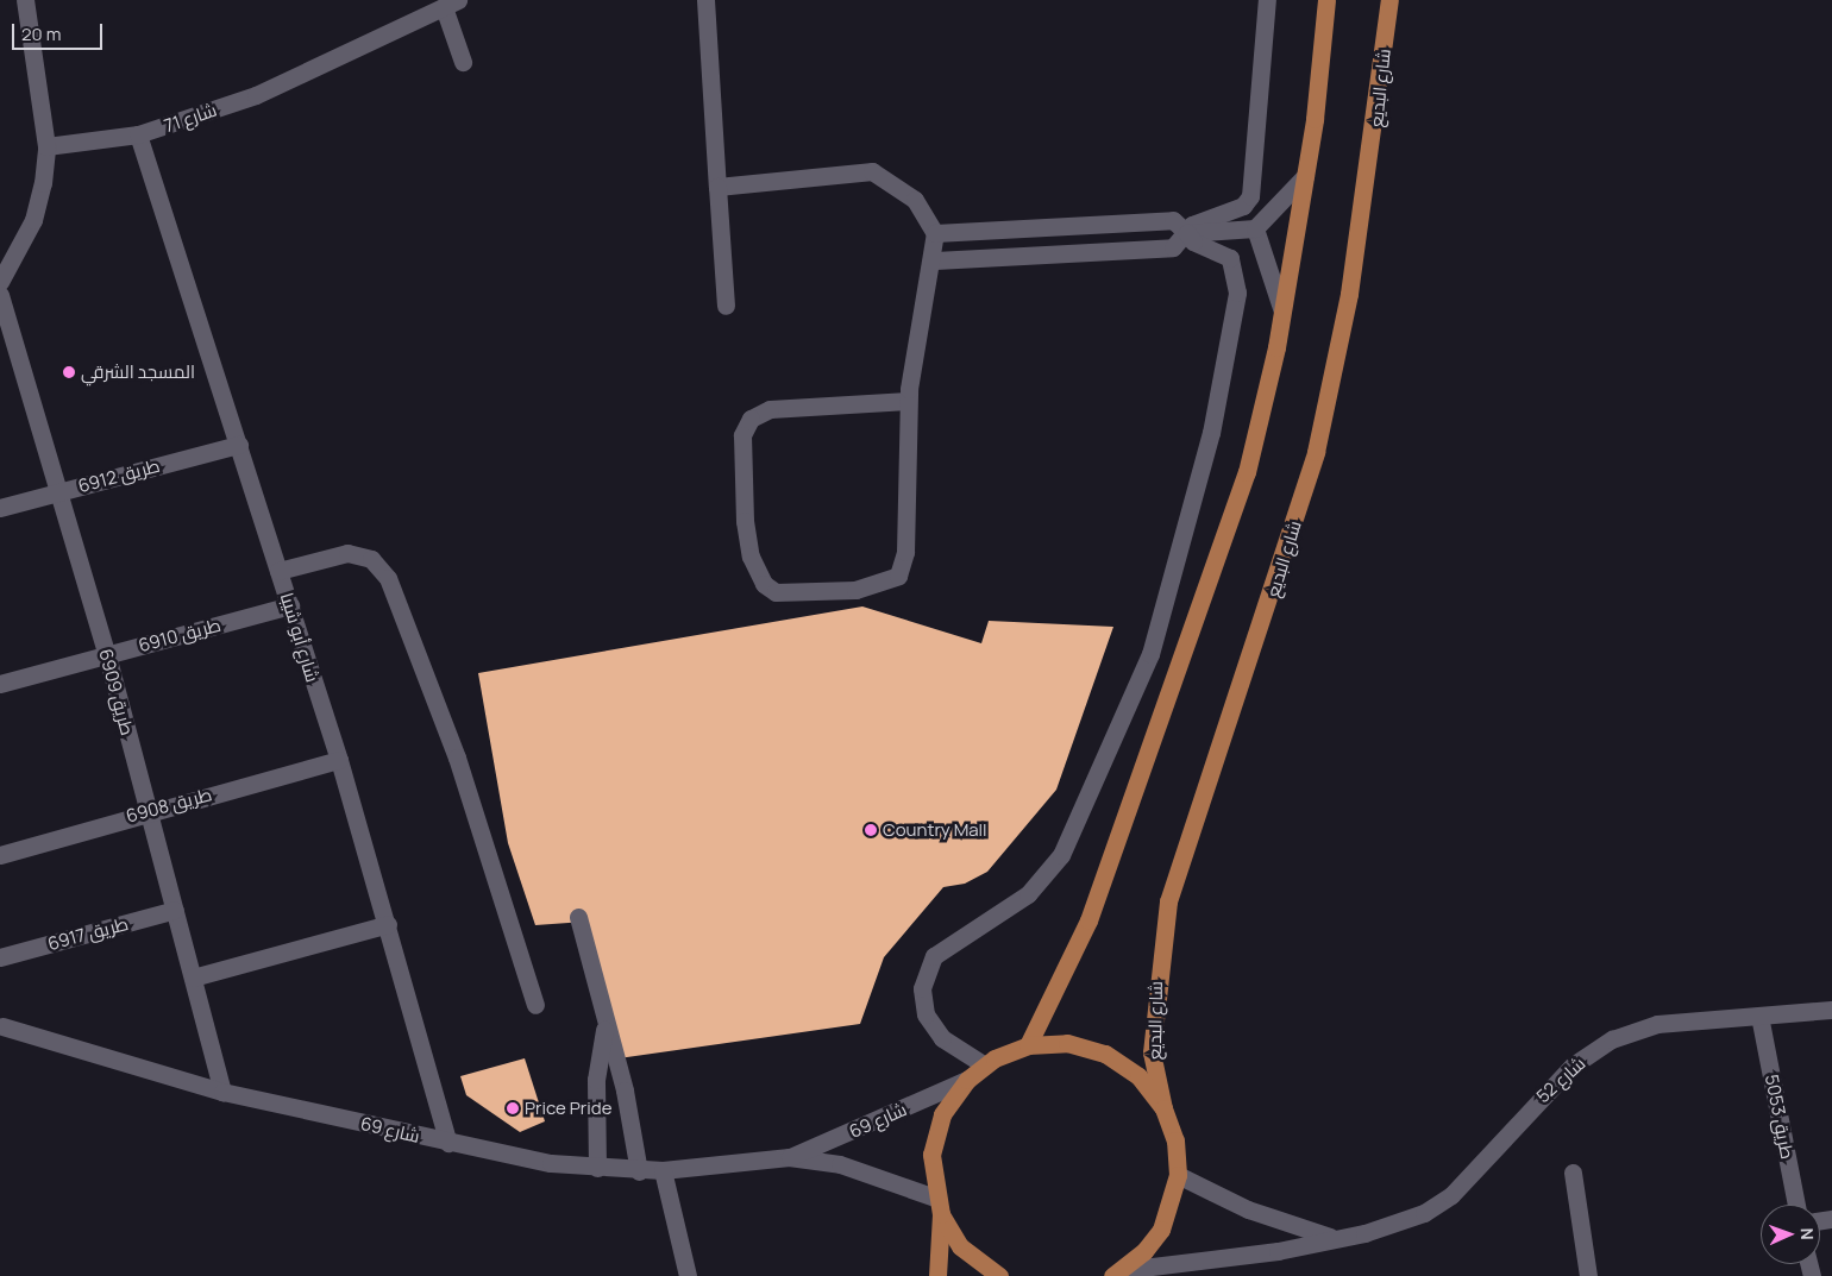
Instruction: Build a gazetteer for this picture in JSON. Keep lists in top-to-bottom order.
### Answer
{
  "streets": {
    "main road": ["شارع البديع"],
    "street": [
      "شارع 71",
      "طريق 6912",
      "طريق 6910",
      "شارع أبو شيبا",
      "طريق 6909",
      "طريق 6908",
      "طريق 6917",
      "شارع 52",
      "طريق 5053",
      "شارع 69"
    ]
  },
  "crossings": [
    ["شارع 71", "شارع أبو شيبا"],
    ["طريق 6912", "شارع أبو شيبا"],
    ["طريق 6912", "طريق 6909"],
    ["طريق 6910", "شارع أبو شيبا"],
    ["طريق 6910", "طريق 6909"],
    ["شارع أبو شيبا", "طريق 6908"],
    ["شارع أبو شيبا", "شارع 69"],
    ["طريق 6909", "طريق 6908"],
    ["طريق 6909", "طريق 6917"],
    ["طريق 6909", "شارع 69"],
    ["شارع 52", "طريق 5053"]
  ],
  "places": ["المسجد الشرقي", "Country Mall", "Price Pride"],
  "scale_bar": "20 m",
  "north": "right"
}
